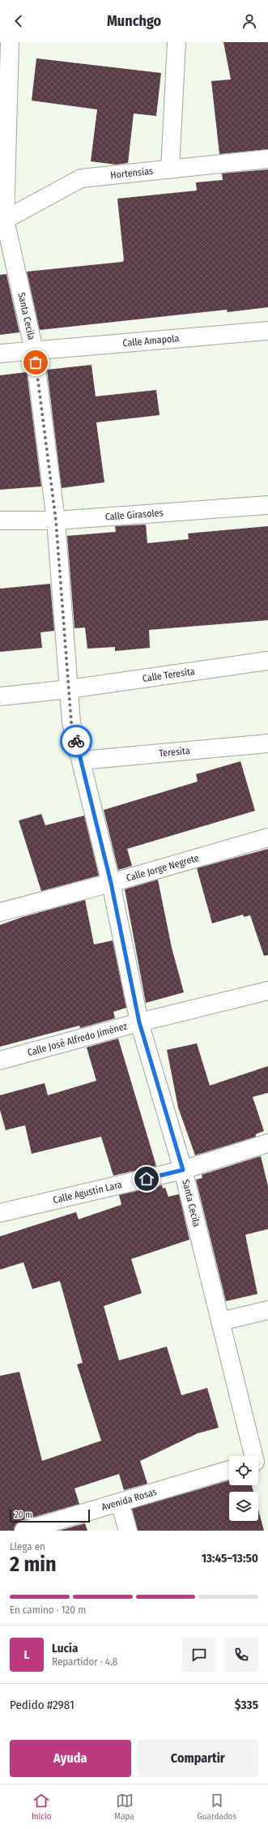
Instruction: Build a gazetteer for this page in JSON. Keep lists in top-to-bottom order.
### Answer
{
  "streets": {
    "street": [
      "Hortensias",
      "Santa Cecila",
      "Calle Amapola",
      "Calle Girasoles",
      "Calle Teresita",
      "Teresita",
      "Calle Jorge Negrete",
      "Calle José Alfredo Jiménez",
      "Calle Agustín Lara",
      "Avenida Rosas"
    ]
  },
  "crossings": [
    ["Hortensias", "Santa Cecila"],
    ["Santa Cecila", "Calle Amapola"],
    ["Santa Cecila", "Calle Girasoles"],
    ["Santa Cecila", "Calle Teresita"],
    ["Santa Cecila", "Teresita"],
    ["Santa Cecila", "Calle Jorge Negrete"],
    ["Santa Cecila", "Calle José Alfredo Jiménez"],
    ["Santa Cecila", "Calle Agustín Lara"]
  ],
  "scale_bar": "20 m",
  "page": {
    "header": "Munchgo",
    "scale": "20 m",
    "heading": ["2 min", "Llega en", "13:45–13:50"],
    "panel": [
      "Lucía",
      "Repartidor · 4.8",
      "Pedido #2981",
      "$335"
    ],
    "bar": "En camino · 120 m",
    "round": "L",
    "buttons": ["Ayuda", "Compartir"],
    "tabs": ["Inicio", "Mapa", "Guardados"]
  }
}
